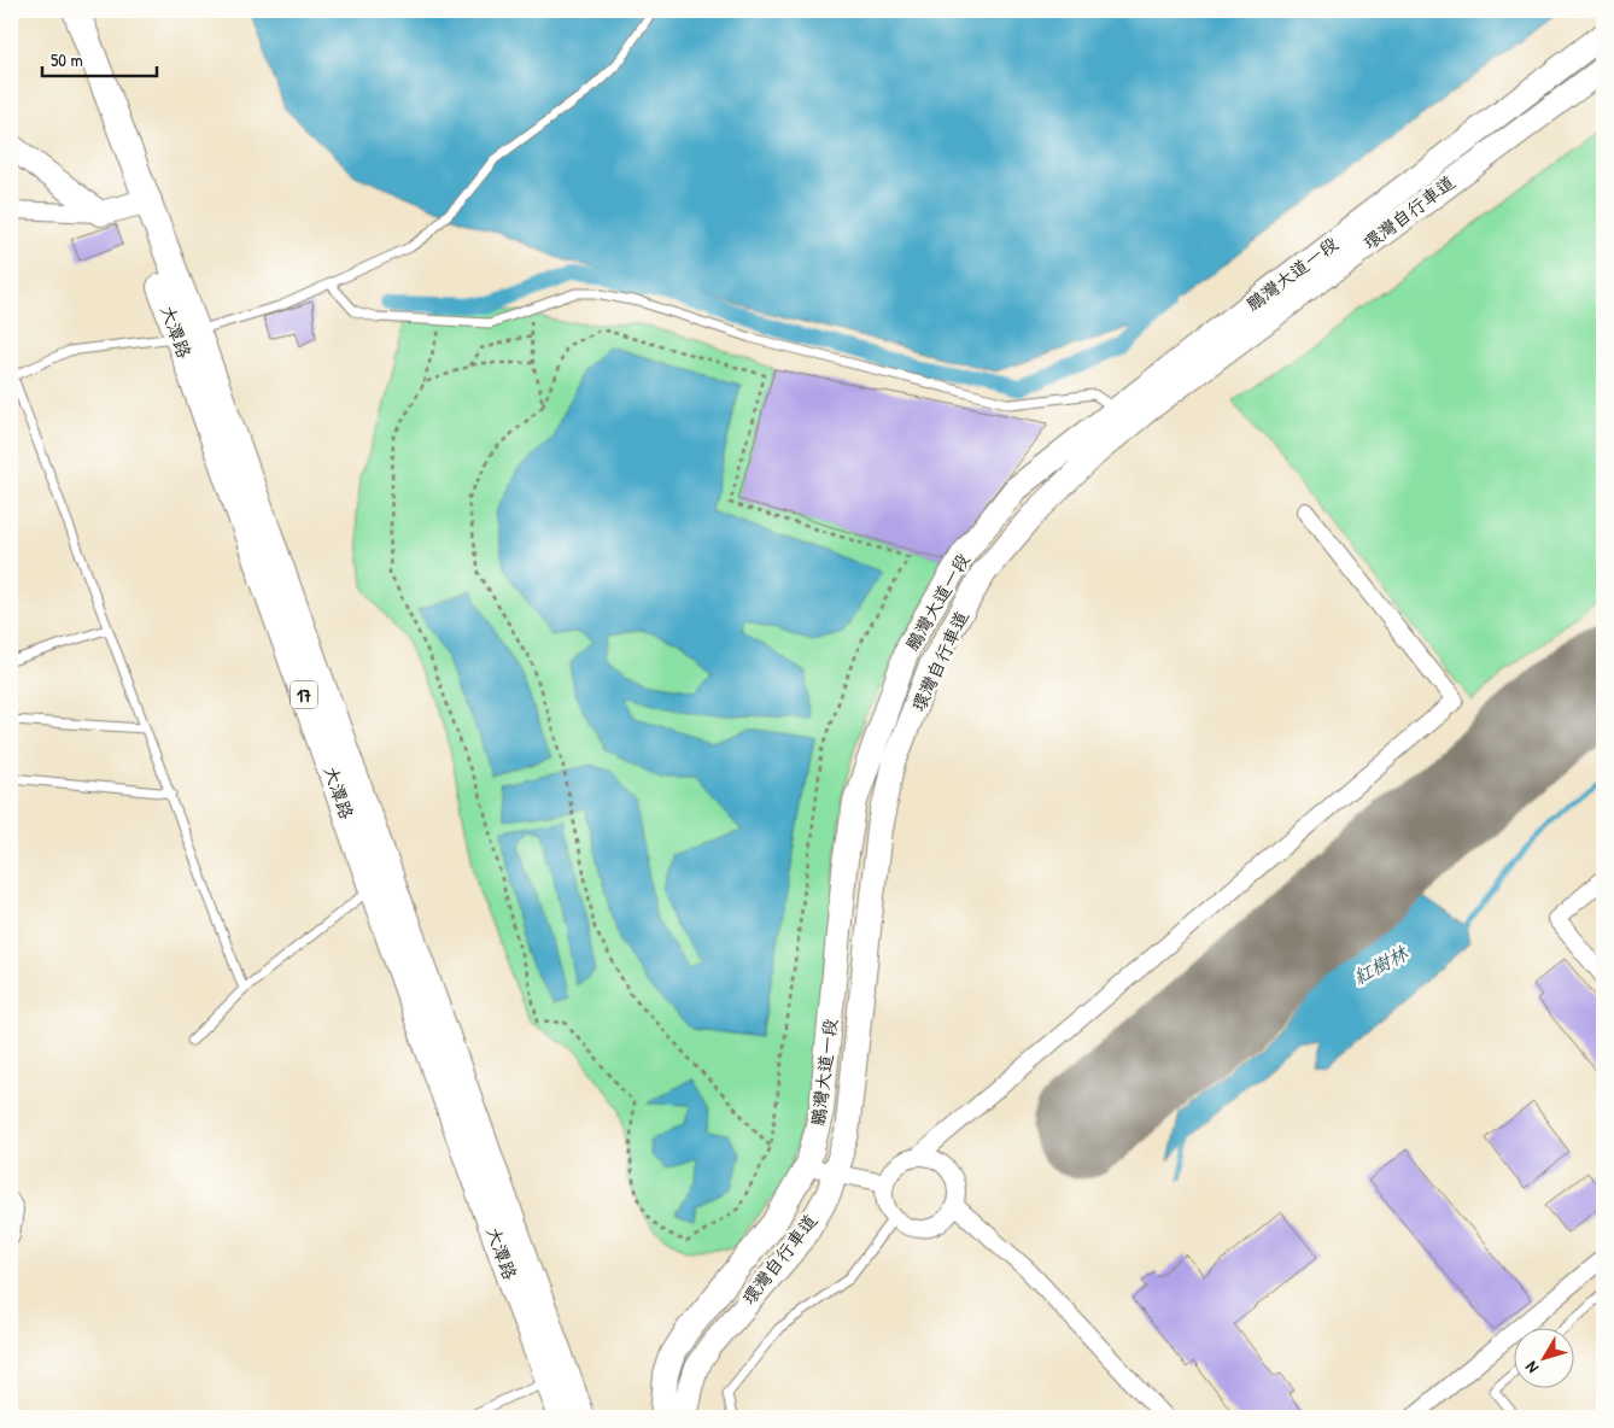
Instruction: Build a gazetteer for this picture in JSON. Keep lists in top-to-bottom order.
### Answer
{
  "streets": {
    "main road": ["大潭路", "17"],
    "street": ["鵬灣大道一段"]
  },
  "crossings": [
    ["大潭路", "17"]
  ],
  "water": ["紅樹林"],
  "scale_bar": "50 m",
  "north": "bottom left"
}
